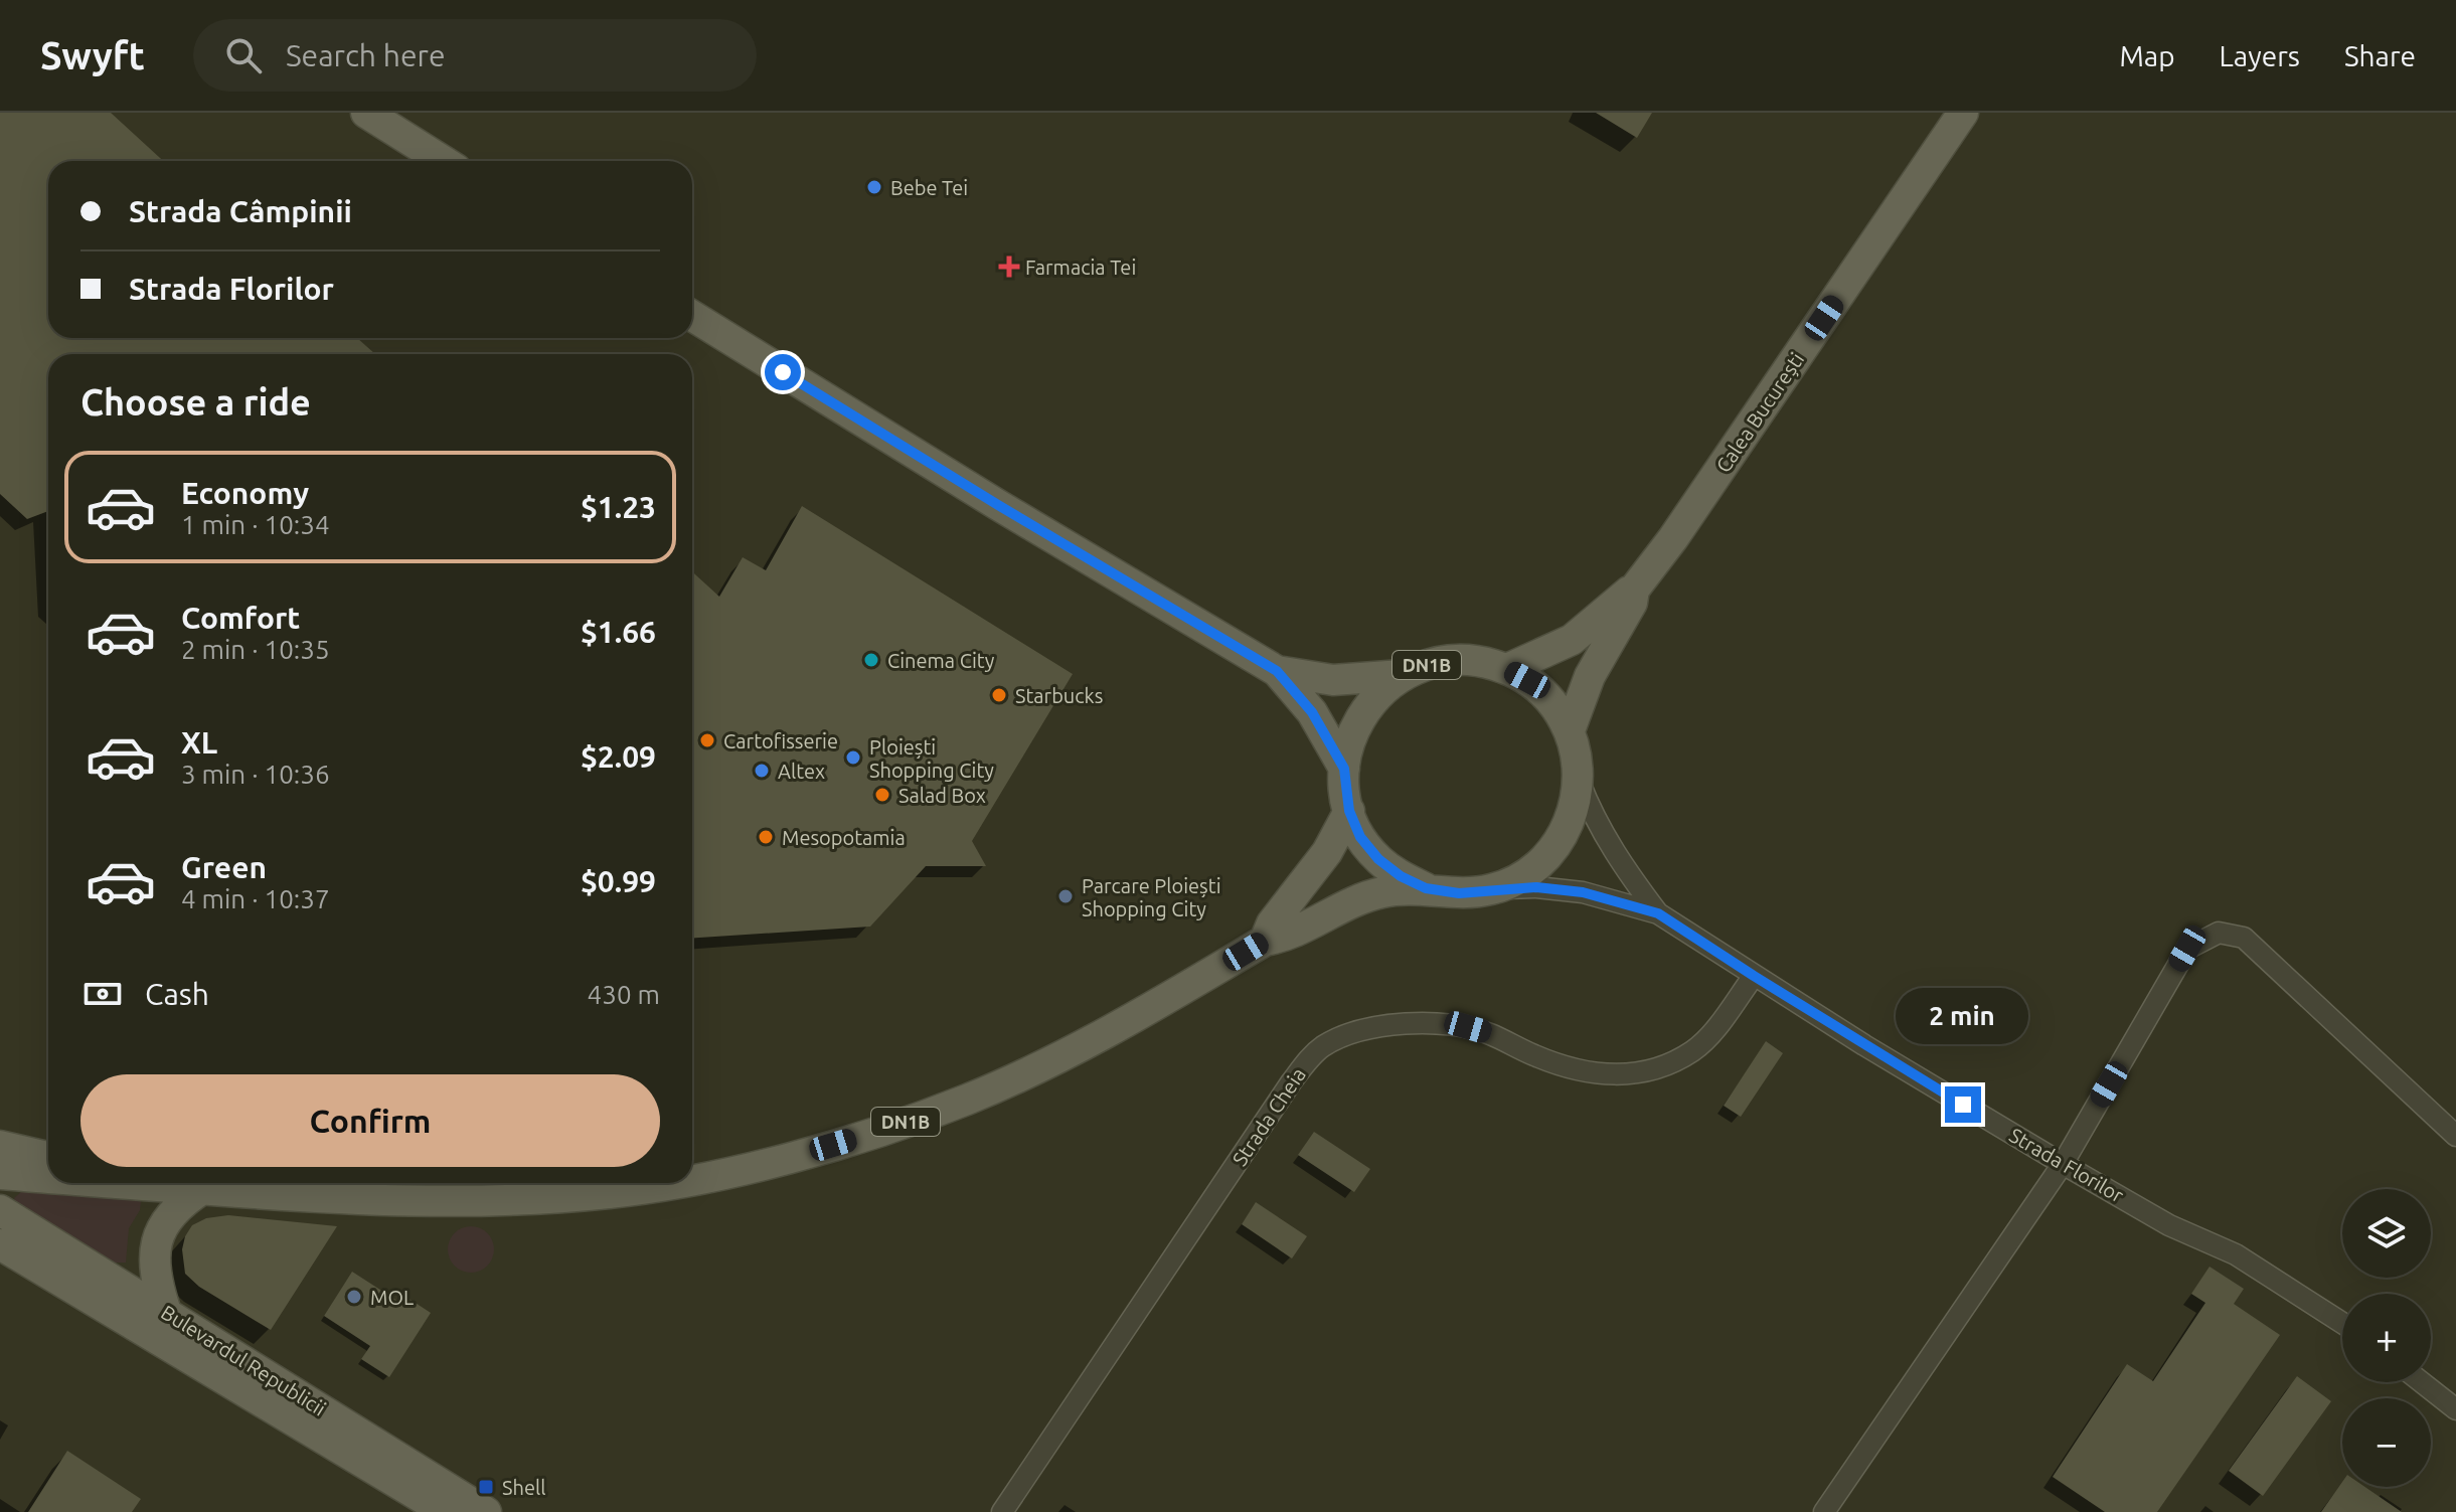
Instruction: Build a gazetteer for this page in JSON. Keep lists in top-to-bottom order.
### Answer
{
  "streets": {
    "main road": ["Calea București", "DN1B", "Bulevardul Republicii"],
    "street": ["Strada Cheia", "Strada Florilor"]
  },
  "crossings": [
    ["Strada Cheia", "Strada Florilor"]
  ],
  "places": {
    "other": [
      "Bebe Tei",
      "Cinema City",
      "Starbucks",
      "Cartofisserie",
      "Ploiești Shopping City",
      "Altex",
      "Salad Box",
      "Mesopotamia",
      "Parcare Ploiești Shopping City",
      "MOL"
    ],
    "health": ["Farmacia Tei"],
    "transit": ["Shell"]
  },
  "page": {
    "header": "Swyft",
    "search": "Search here",
    "nav": ["Map", "Layers", "Share"],
    "banner": ["Strada Câmpinii", "Strada Florilor"],
    "heading": "Choose a ride",
    "list": [
      {
        "name": "Economy",
        "note": "1 min · 10:34",
        "value": "$1.23"
      },
      {
        "name": "Comfort",
        "note": "2 min · 10:35",
        "value": "$1.66"
      },
      {
        "name": "XL",
        "note": "3 min · 10:36",
        "value": "$2.09"
      },
      {
        "name": "Green",
        "note": "4 min · 10:37",
        "value": "$0.99"
      }
    ],
    "pay": ["Cash", "430 m"],
    "bubble": "2 min",
    "buttons": "Confirm",
    "map_buttons": ["+", "−"]
  }
}
